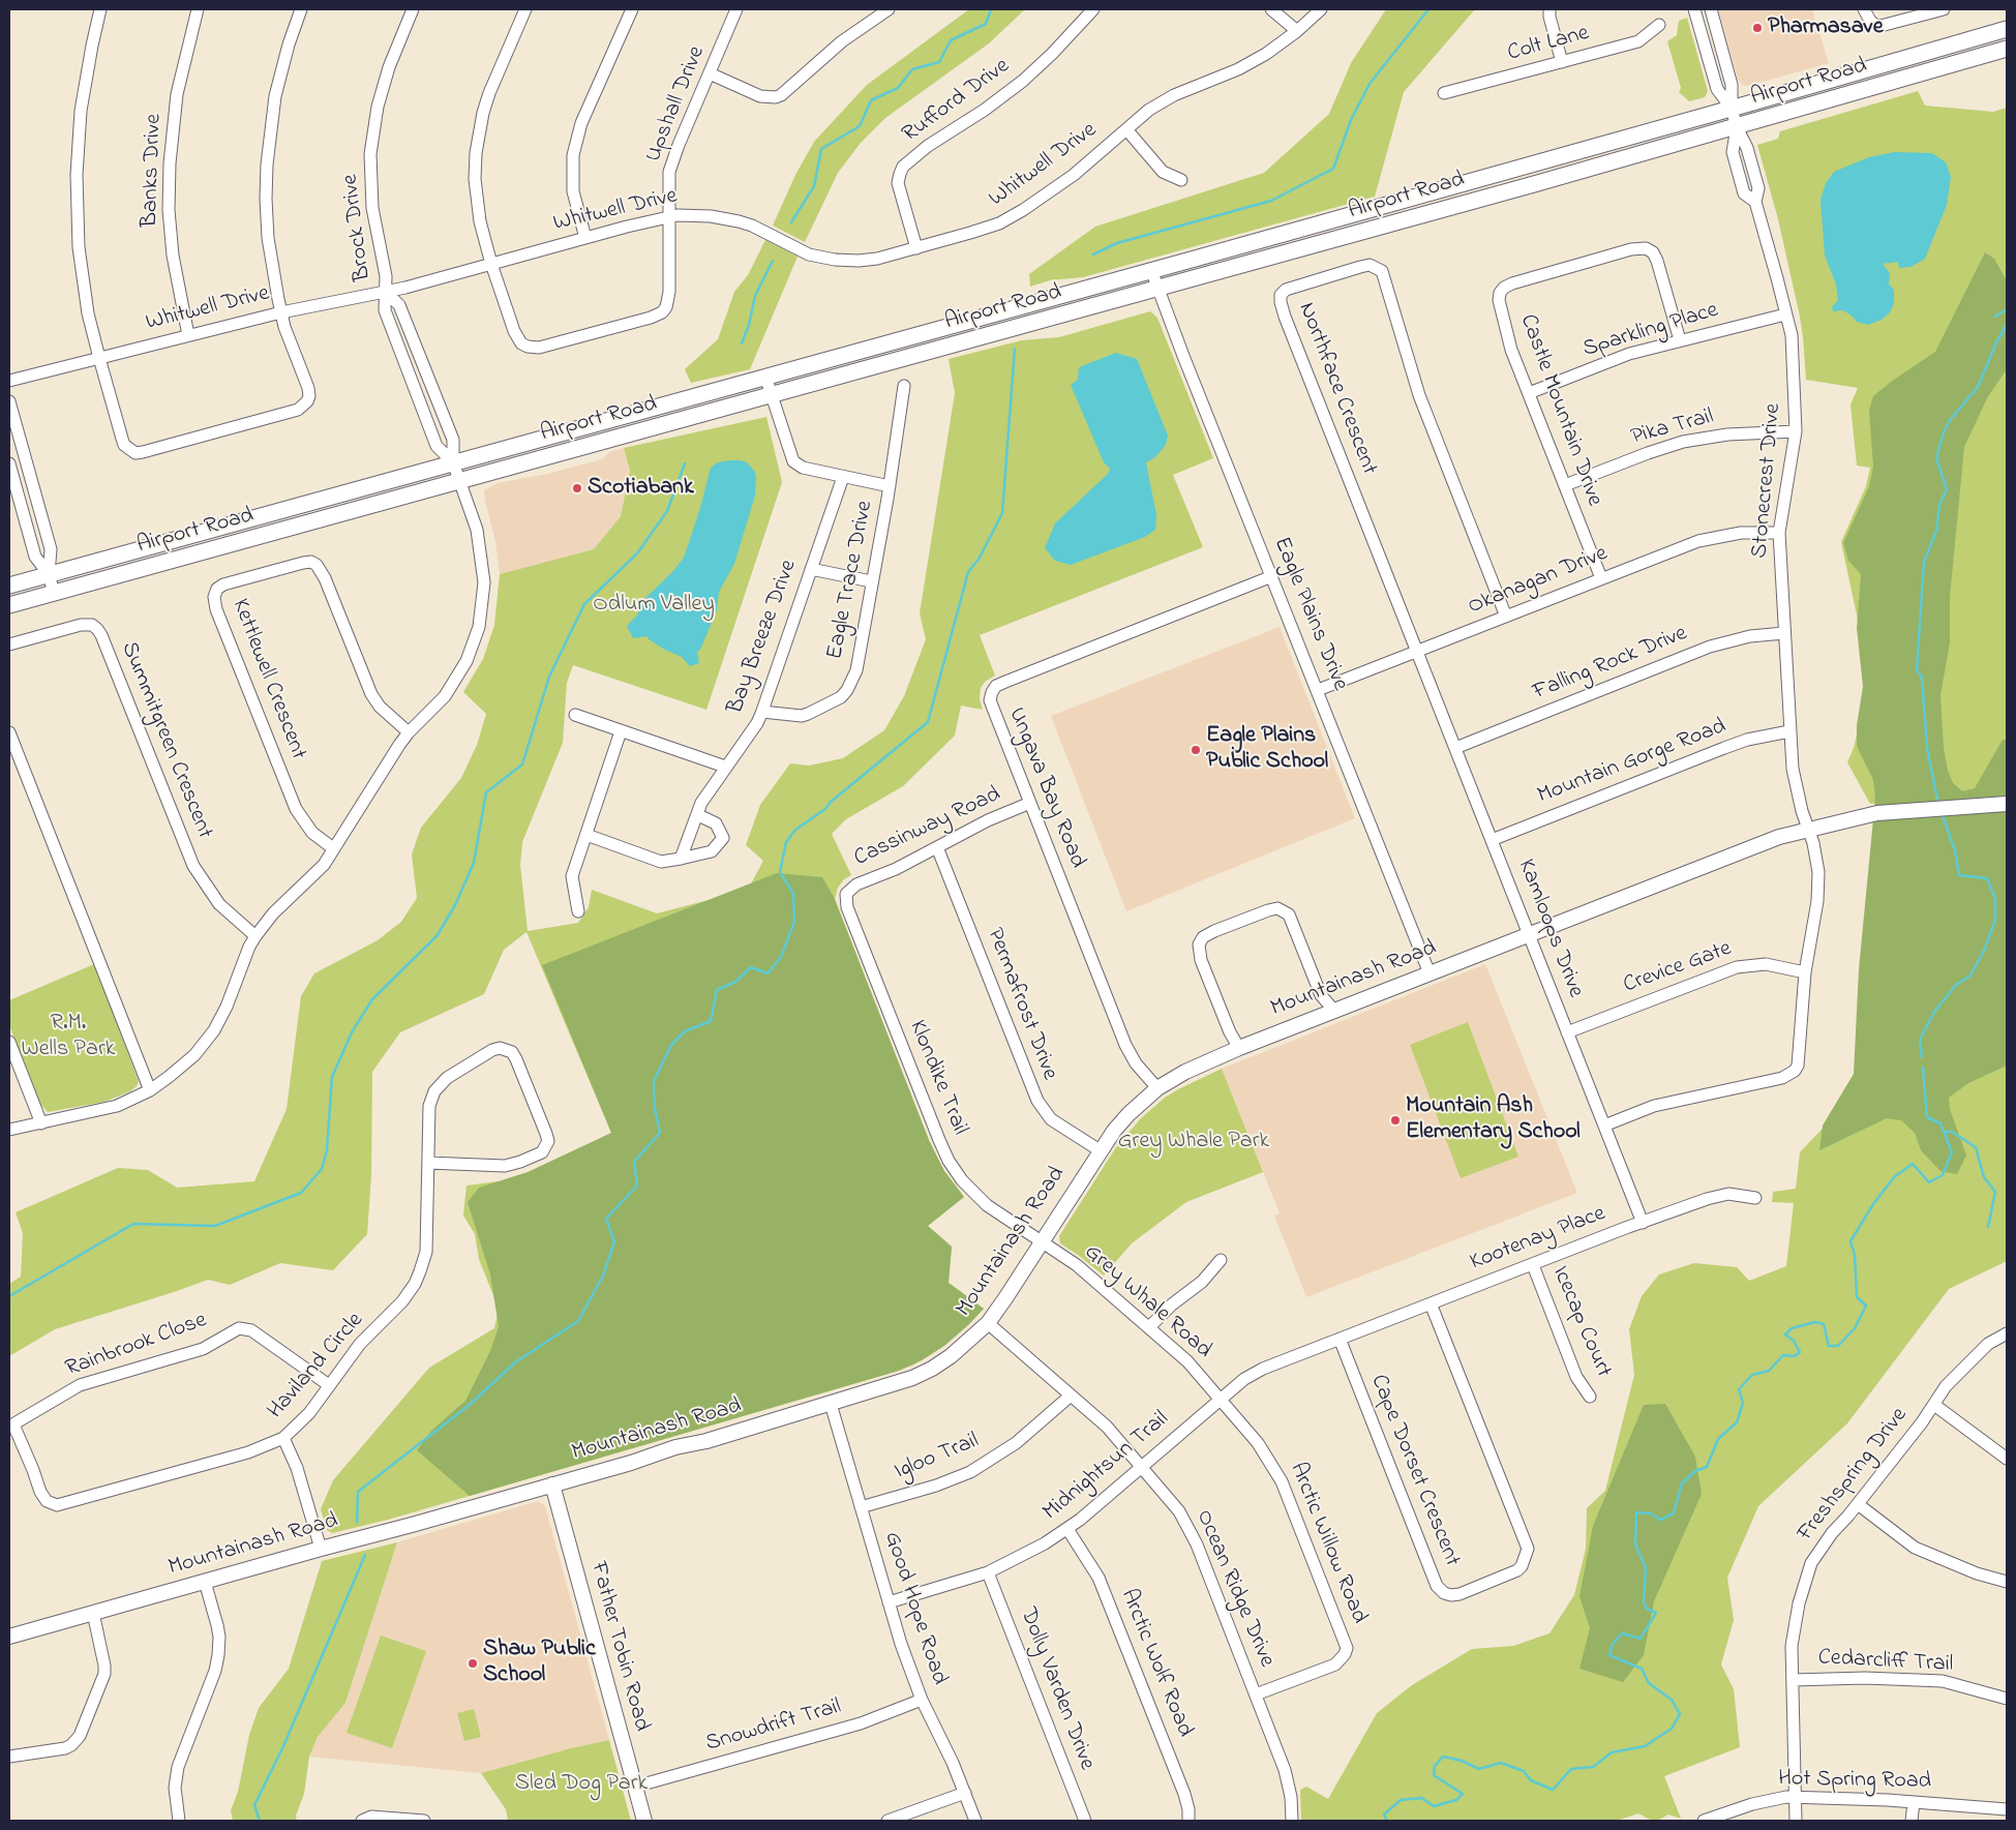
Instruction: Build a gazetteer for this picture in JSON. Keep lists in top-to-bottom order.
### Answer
{
  "streets": {
    "main road": ["Airport Road"],
    "street": [
      "Colt Lane",
      "Rufford Drive",
      "Upshall Drive",
      "Whitwell Drive",
      "Banks Drive",
      "Brock Drive",
      "Sparkling Place",
      "Northface Crescent",
      "Castle Mountain Drive",
      "Pika Trail",
      "Stonecrest Drive",
      "Eagle Trace Drive",
      "Okanagan Drive",
      "Eagle Plains Drive",
      "Bay Breeze Drive",
      "Falling Rock Drive",
      "Kettlewell Crescent",
      "Summitgreen Crescent",
      "Mountain Gorge Road",
      "Ungava Bay Road",
      "Cassinway Road",
      "Kamloops Drive",
      "Crevice Gate",
      "Mountainash Road",
      "Permafrost Drive",
      "Klondike Trail",
      "Kootenay Place",
      "Grey Whale Road",
      "Icecap Court",
      "Rainbrook Close",
      "Haviland Circle",
      "Igloo Trail",
      "Midnightsun Trail",
      "Cape Dorset Crescent",
      "Freshspring Drive",
      "Arctic Willow Road",
      "Ocean Ridge Drive",
      "Good Hope Road",
      "Father Tobin Road",
      "Cedarcliff Trail",
      "Arctic Wolf Road",
      "Dolly Varden Drive",
      "Snowdrift Trail",
      "Hot Spring Road"
    ]
  },
  "crossings": [
    ["Airport Road", "Brock Drive"],
    ["Airport Road", "Stonecrest Drive"],
    ["Airport Road", "Eagle Plains Drive"],
    ["Rufford Drive", "Whitwell Drive"],
    ["Upshall Drive", "Whitwell Drive"],
    ["Whitwell Drive", "Banks Drive"],
    ["Whitwell Drive", "Brock Drive"],
    ["Brock Drive", "Kettlewell Crescent"],
    ["Brock Drive", "Summitgreen Crescent"],
    ["Sparkling Place", "Castle Mountain Drive"],
    ["Sparkling Place", "Stonecrest Drive"],
    ["Northface Crescent", "Okanagan Drive"],
    ["Northface Crescent", "Kamloops Drive"],
    ["Castle Mountain Drive", "Pika Trail"],
    ["Castle Mountain Drive", "Okanagan Drive"],
    ["Pika Trail", "Stonecrest Drive"],
    ["Stonecrest Drive", "Okanagan Drive"],
    ["Stonecrest Drive", "Falling Rock Drive"],
    ["Stonecrest Drive", "Mountain Gorge Road"],
    ["Stonecrest Drive", "Kamloops Drive"],
    ["Stonecrest Drive", "Crevice Gate"],
    ["Stonecrest Drive", "Mountainash Road"],
    ["Eagle Trace Drive", "Bay Breeze Drive"],
    ["Okanagan Drive", "Eagle Plains Drive"],
    ["Okanagan Drive", "Kamloops Drive"],
    ["Eagle Plains Drive", "Ungava Bay Road"],
    ["Eagle Plains Drive", "Mountainash Road"],
    ["Falling Rock Drive", "Kamloops Drive"],
    ["Mountain Gorge Road", "Kamloops Drive"],
    ["Ungava Bay Road", "Cassinway Road"],
    ["Ungava Bay Road", "Mountainash Road"],
    ["Cassinway Road", "Permafrost Drive"],
    ["Cassinway Road", "Klondike Trail"],
    ["Kamloops Drive", "Crevice Gate"],
    ["Kamloops Drive", "Mountainash Road"],
    ["Kamloops Drive", "Kootenay Place"],
    ["Mountainash Road", "Permafrost Drive"],
    ["Mountainash Road", "Klondike Trail"],
    ["Mountainash Road", "Grey Whale Road"],
    ["Mountainash Road", "Ocean Ridge Drive"],
    ["Mountainash Road", "Good Hope Road"],
    ["Mountainash Road", "Father Tobin Road"],
    ["Klondike Trail", "Grey Whale Road"],
    ["Kootenay Place", "Icecap Court"],
    ["Kootenay Place", "Midnightsun Trail"],
    ["Kootenay Place", "Cape Dorset Crescent"],
    ["Grey Whale Road", "Midnightsun Trail"],
    ["Grey Whale Road", "Arctic Willow Road"],
    ["Rainbrook Close", "Haviland Circle"],
    ["Igloo Trail", "Ocean Ridge Drive"],
    ["Igloo Trail", "Good Hope Road"],
    ["Midnightsun Trail", "Cape Dorset Crescent"],
    ["Midnightsun Trail", "Arctic Willow Road"],
    ["Midnightsun Trail", "Ocean Ridge Drive"],
    ["Midnightsun Trail", "Good Hope Road"],
    ["Midnightsun Trail", "Arctic Wolf Road"],
    ["Midnightsun Trail", "Dolly Varden Drive"],
    ["Freshspring Drive", "Cedarcliff Trail"],
    ["Freshspring Drive", "Hot Spring Road"],
    ["Arctic Willow Road", "Ocean Ridge Drive"],
    ["Good Hope Road", "Snowdrift Trail"],
    ["Father Tobin Road", "Snowdrift Trail"]
  ],
  "parks": [
    "Odlum Valley",
    "R.M. Wells Park",
    "Grey Whale Park",
    "Sled Dog Park"
  ],
  "places": [
    "Pharmasave",
    "Scotiabank",
    "Eagle Plains Public School",
    "Mountain Ash Elementary School",
    "Shaw Public School"
  ]
}
